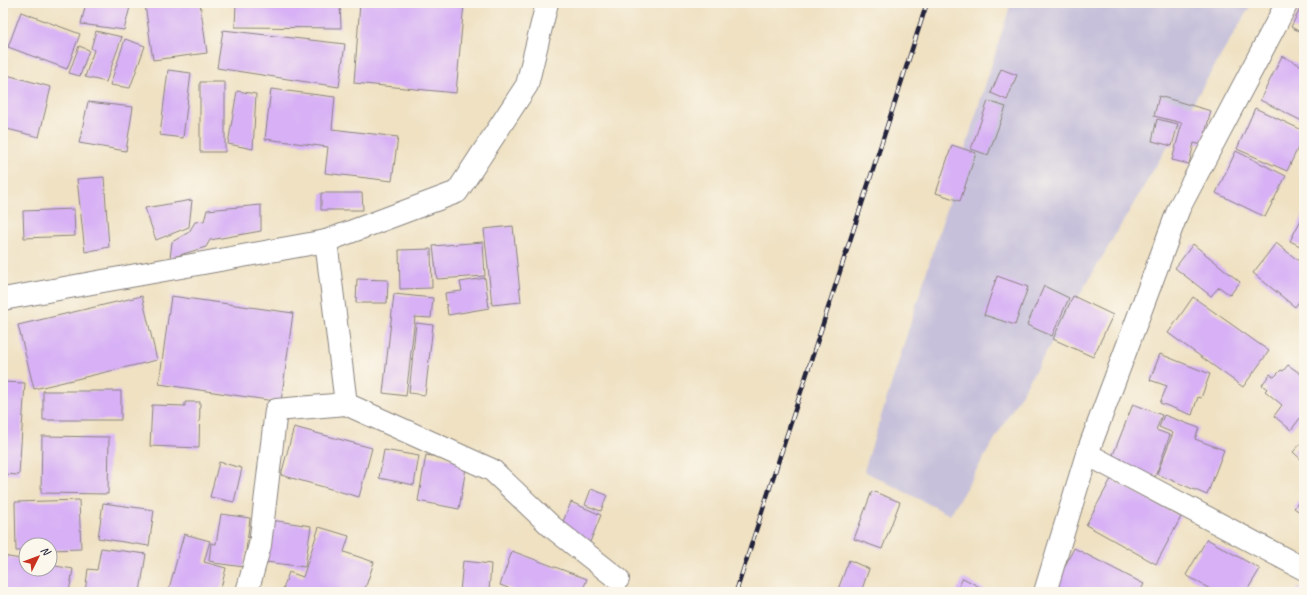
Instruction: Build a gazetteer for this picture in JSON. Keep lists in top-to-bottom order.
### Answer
{
  "north": "top right"
}
